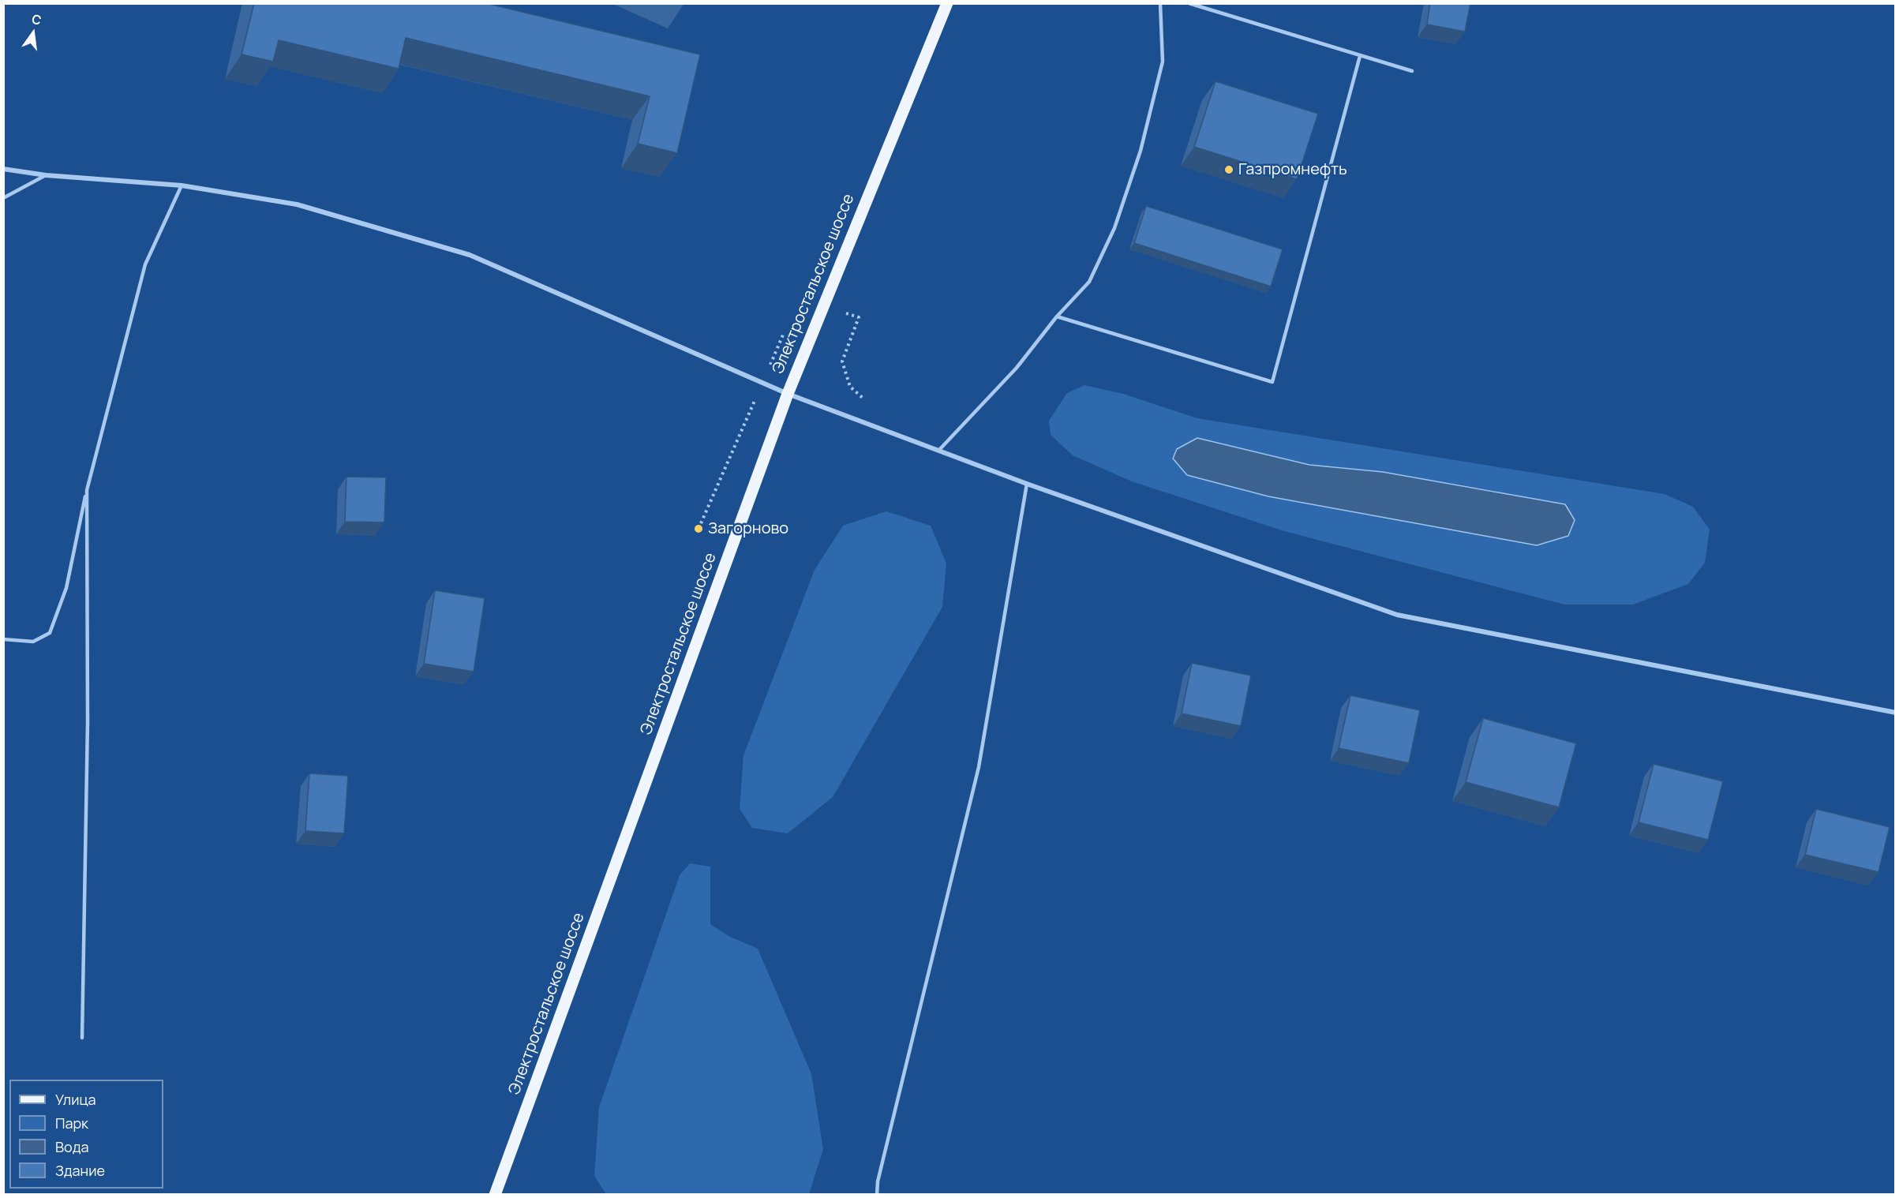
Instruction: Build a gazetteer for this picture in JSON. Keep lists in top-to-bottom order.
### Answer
{
  "streets": {
    "main road": ["Электростальское шоссе"]
  },
  "places": ["Газпромнефть", "Загорново"],
  "legend": [
    "Улица",
    "Парк",
    "Вода",
    "Здание"
  ],
  "north": "top"
}
